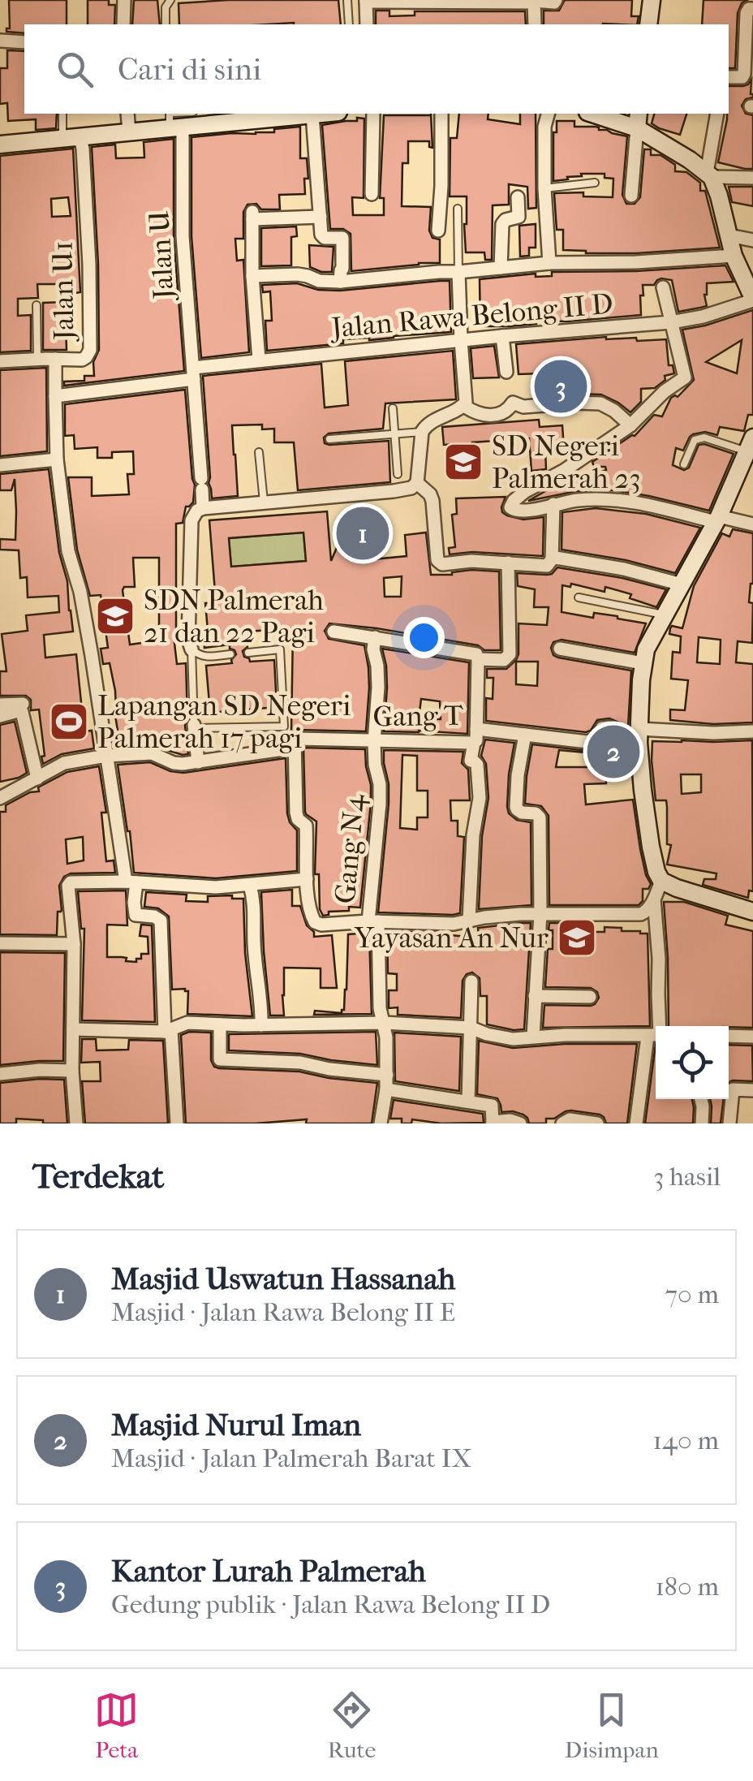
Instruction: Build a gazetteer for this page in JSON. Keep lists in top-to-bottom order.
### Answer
{
  "streets": {
    "street": [
      "Jalan U",
      "Jalan U1",
      "Jalan Rawa Belong II D",
      "Gang T",
      "Gang N4"
    ]
  },
  "crossings": [
    ["Jalan U", "Jalan Rawa Belong II D"],
    ["Gang T", "Gang N4"]
  ],
  "places": {
    "school or university": ["SD Negeri Palmerah 23", "SDN Palmerah 21 dan 22 Pagi", "Yayasan An Nur"],
    "sports": ["Lapangan SD Negeri Palmerah 17 pagi"]
  },
  "page": {
    "search": "Cari di sini",
    "pins": ["3", "1", "2"],
    "heading": ["Terdekat", "3 hasil"],
    "list": [
      {
        "mark": "1",
        "name": "Masjid Uswatun Hassanah",
        "note": "Masjid · Jalan Rawa Belong II E",
        "value": "70 m"
      },
      {
        "mark": "2",
        "name": "Masjid Nurul Iman",
        "note": "Masjid · Jalan Palmerah Barat IX",
        "value": "140 m"
      },
      {
        "mark": "3",
        "name": "Kantor Lurah Palmerah",
        "note": "Gedung publik · Jalan Rawa Belong II D",
        "value": "180 m"
      }
    ],
    "nav": ["Peta", "Rute", "Disimpan"]
  }
}
